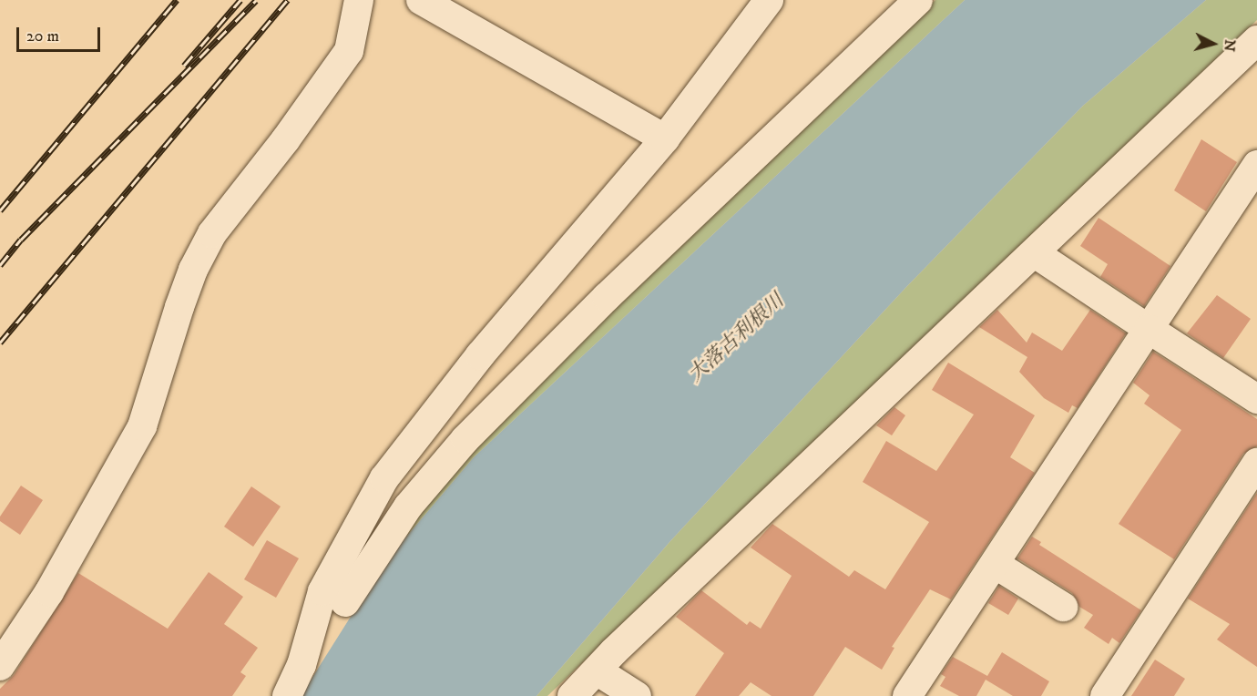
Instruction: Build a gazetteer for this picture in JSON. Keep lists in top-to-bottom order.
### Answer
{
  "water": ["大落古利根川"],
  "scale_bar": "20 m",
  "north": "right"
}
